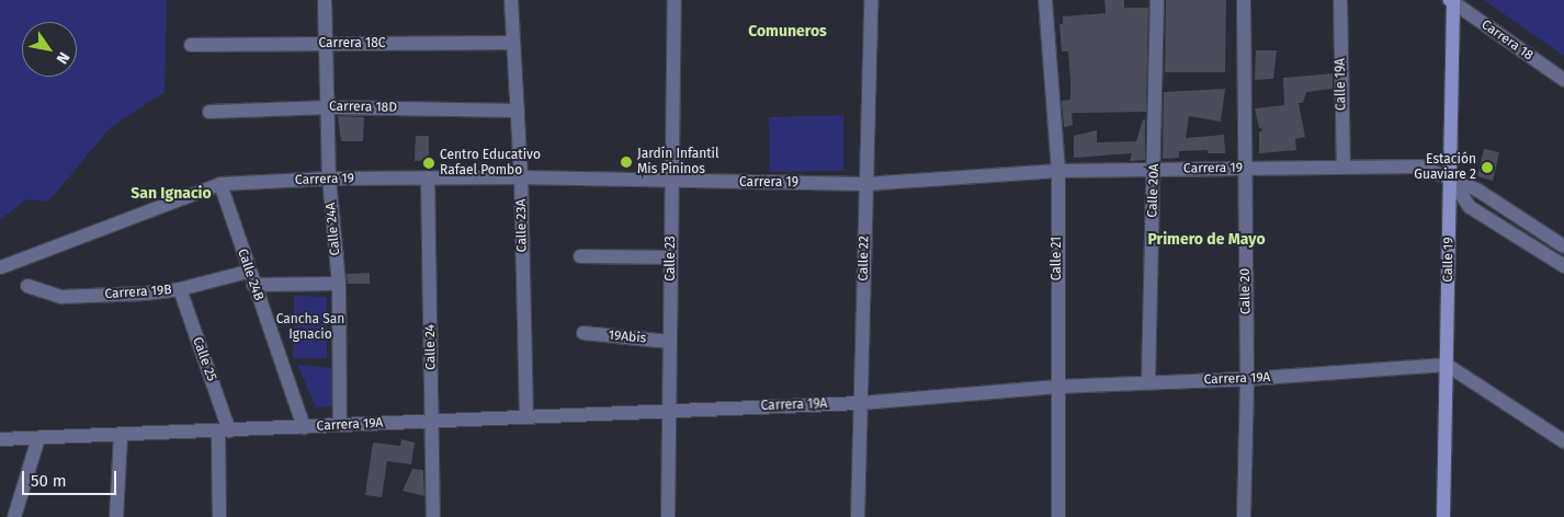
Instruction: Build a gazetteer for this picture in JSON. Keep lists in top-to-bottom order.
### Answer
{
  "streets": {
    "main road": ["Calle 19"],
    "street": [
      "Carrera 18",
      "Carrera 18C",
      "Calle 19A",
      "Carrera 18D",
      "Carrera 19",
      "Calle 20A",
      "Calle 23A",
      "Calle 24A",
      "Calle 23",
      "Calle 22",
      "Calle 21",
      "Calle 24B",
      "Calle 20",
      "Carrera 19B",
      "19Abis",
      "Calle 24",
      "Calle 25",
      "Carrera 19A"
    ]
  },
  "crossings": [
    ["Carrera 18", "Calle 19"],
    ["Carrera 18C", "Calle 23A"],
    ["Carrera 18C", "Calle 24A"],
    ["Calle 19A", "Carrera 19"],
    ["Carrera 18D", "Calle 23A"],
    ["Carrera 18D", "Calle 24A"],
    ["Carrera 19", "Calle 20A"],
    ["Carrera 19", "Calle 23A"],
    ["Carrera 19", "Calle 24A"],
    ["Carrera 19", "Calle 23"],
    ["Carrera 19", "Calle 22"],
    ["Carrera 19", "Calle 21"],
    ["Carrera 19", "Calle 19"],
    ["Carrera 19", "Calle 24B"],
    ["Carrera 19", "Calle 20"],
    ["Carrera 19", "Calle 24"],
    ["Calle 20A", "Carrera 19A"],
    ["Calle 23A", "Carrera 19A"],
    ["Calle 24A", "Carrera 19B"],
    ["Calle 24A", "Carrera 19A"],
    ["Calle 23", "19Abis"],
    ["Calle 23", "Carrera 19A"],
    ["Calle 22", "Carrera 19A"],
    ["Calle 21", "Carrera 19A"],
    ["Calle 19", "Carrera 19A"],
    ["Calle 24B", "Carrera 19B"],
    ["Calle 24B", "Carrera 19A"],
    ["Calle 20", "Carrera 19A"],
    ["Carrera 19B", "Calle 25"],
    ["Calle 24", "Carrera 19A"],
    ["Calle 25", "Carrera 19A"]
  ],
  "districts": ["Comuneros", "San Ignacio", "Primero de Mayo"],
  "parks": ["Cancha San Ignacio"],
  "places": ["Jardín Infantil Mis Pininos", "Centro Educativo Rafael Pombo", "Estación Guaviare 2"],
  "scale_bar": "50 m",
  "north": "bottom right"
}
